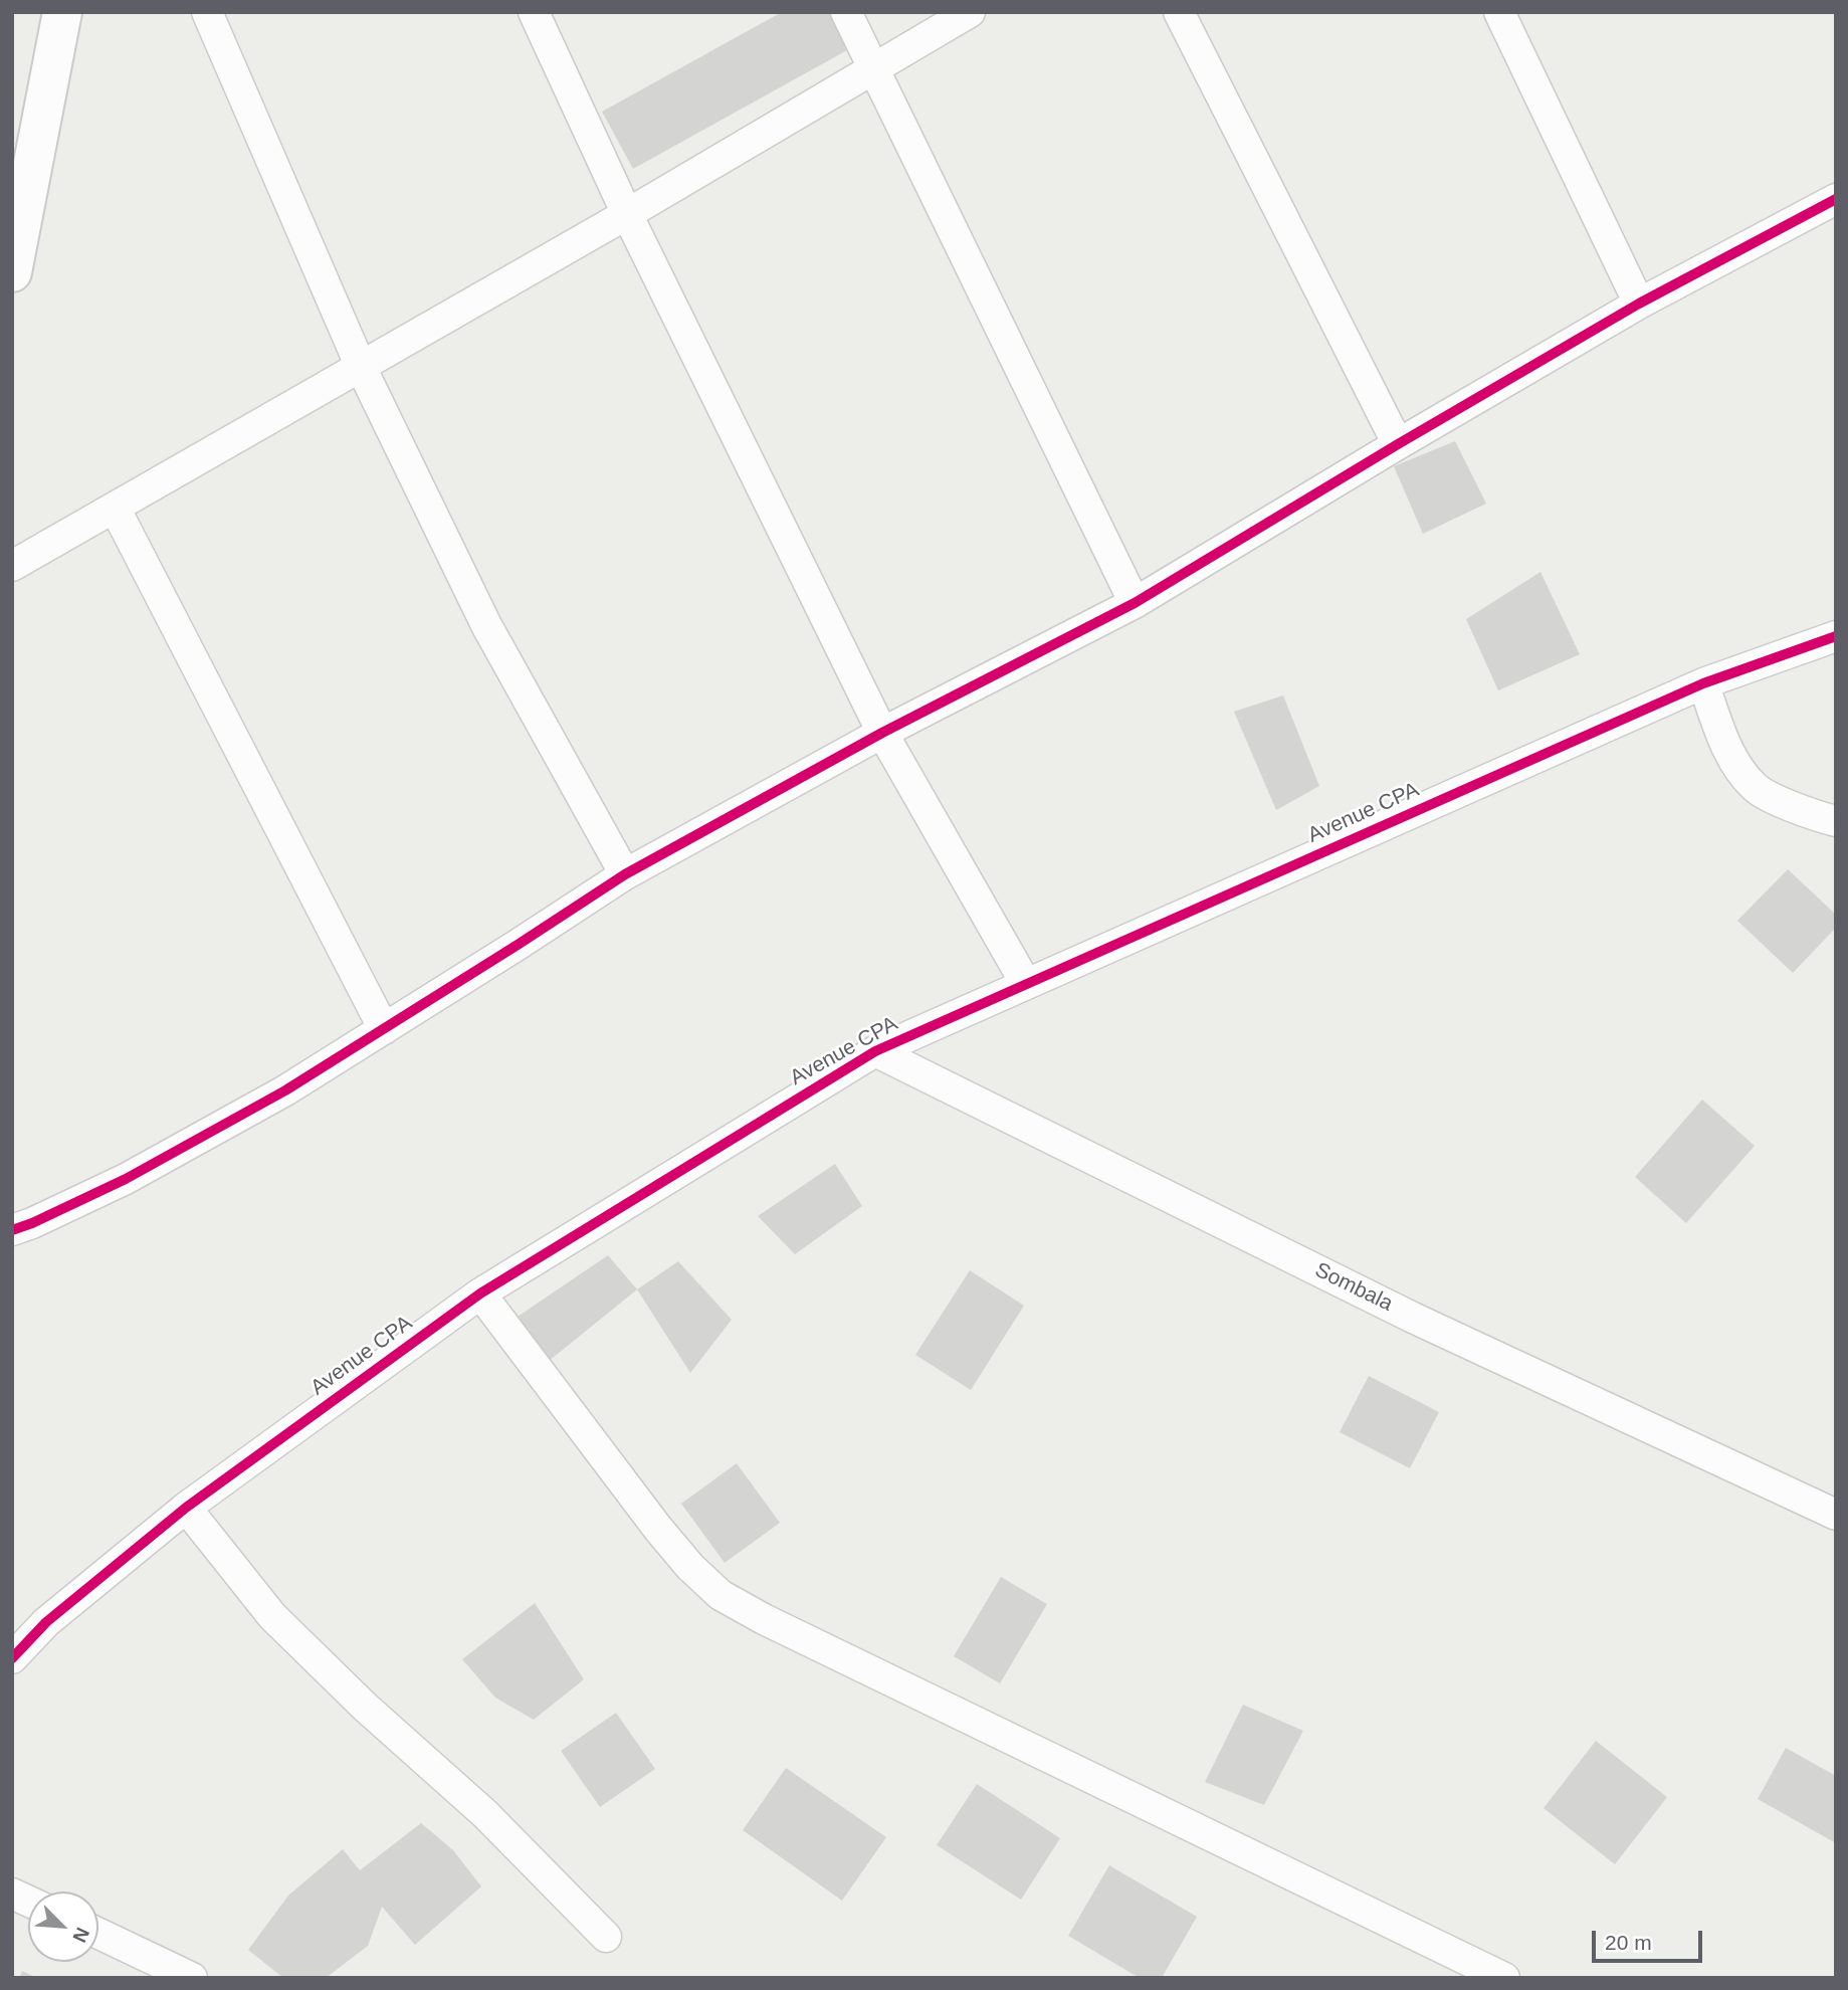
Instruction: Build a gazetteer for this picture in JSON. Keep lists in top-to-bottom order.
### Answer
{
  "streets": {
    "street": ["Avenue CPA", "Sombala"]
  },
  "crossings": [
    ["Avenue CPA", "Sombala"]
  ],
  "scale_bar": "20 m",
  "north": "bottom right"
}
